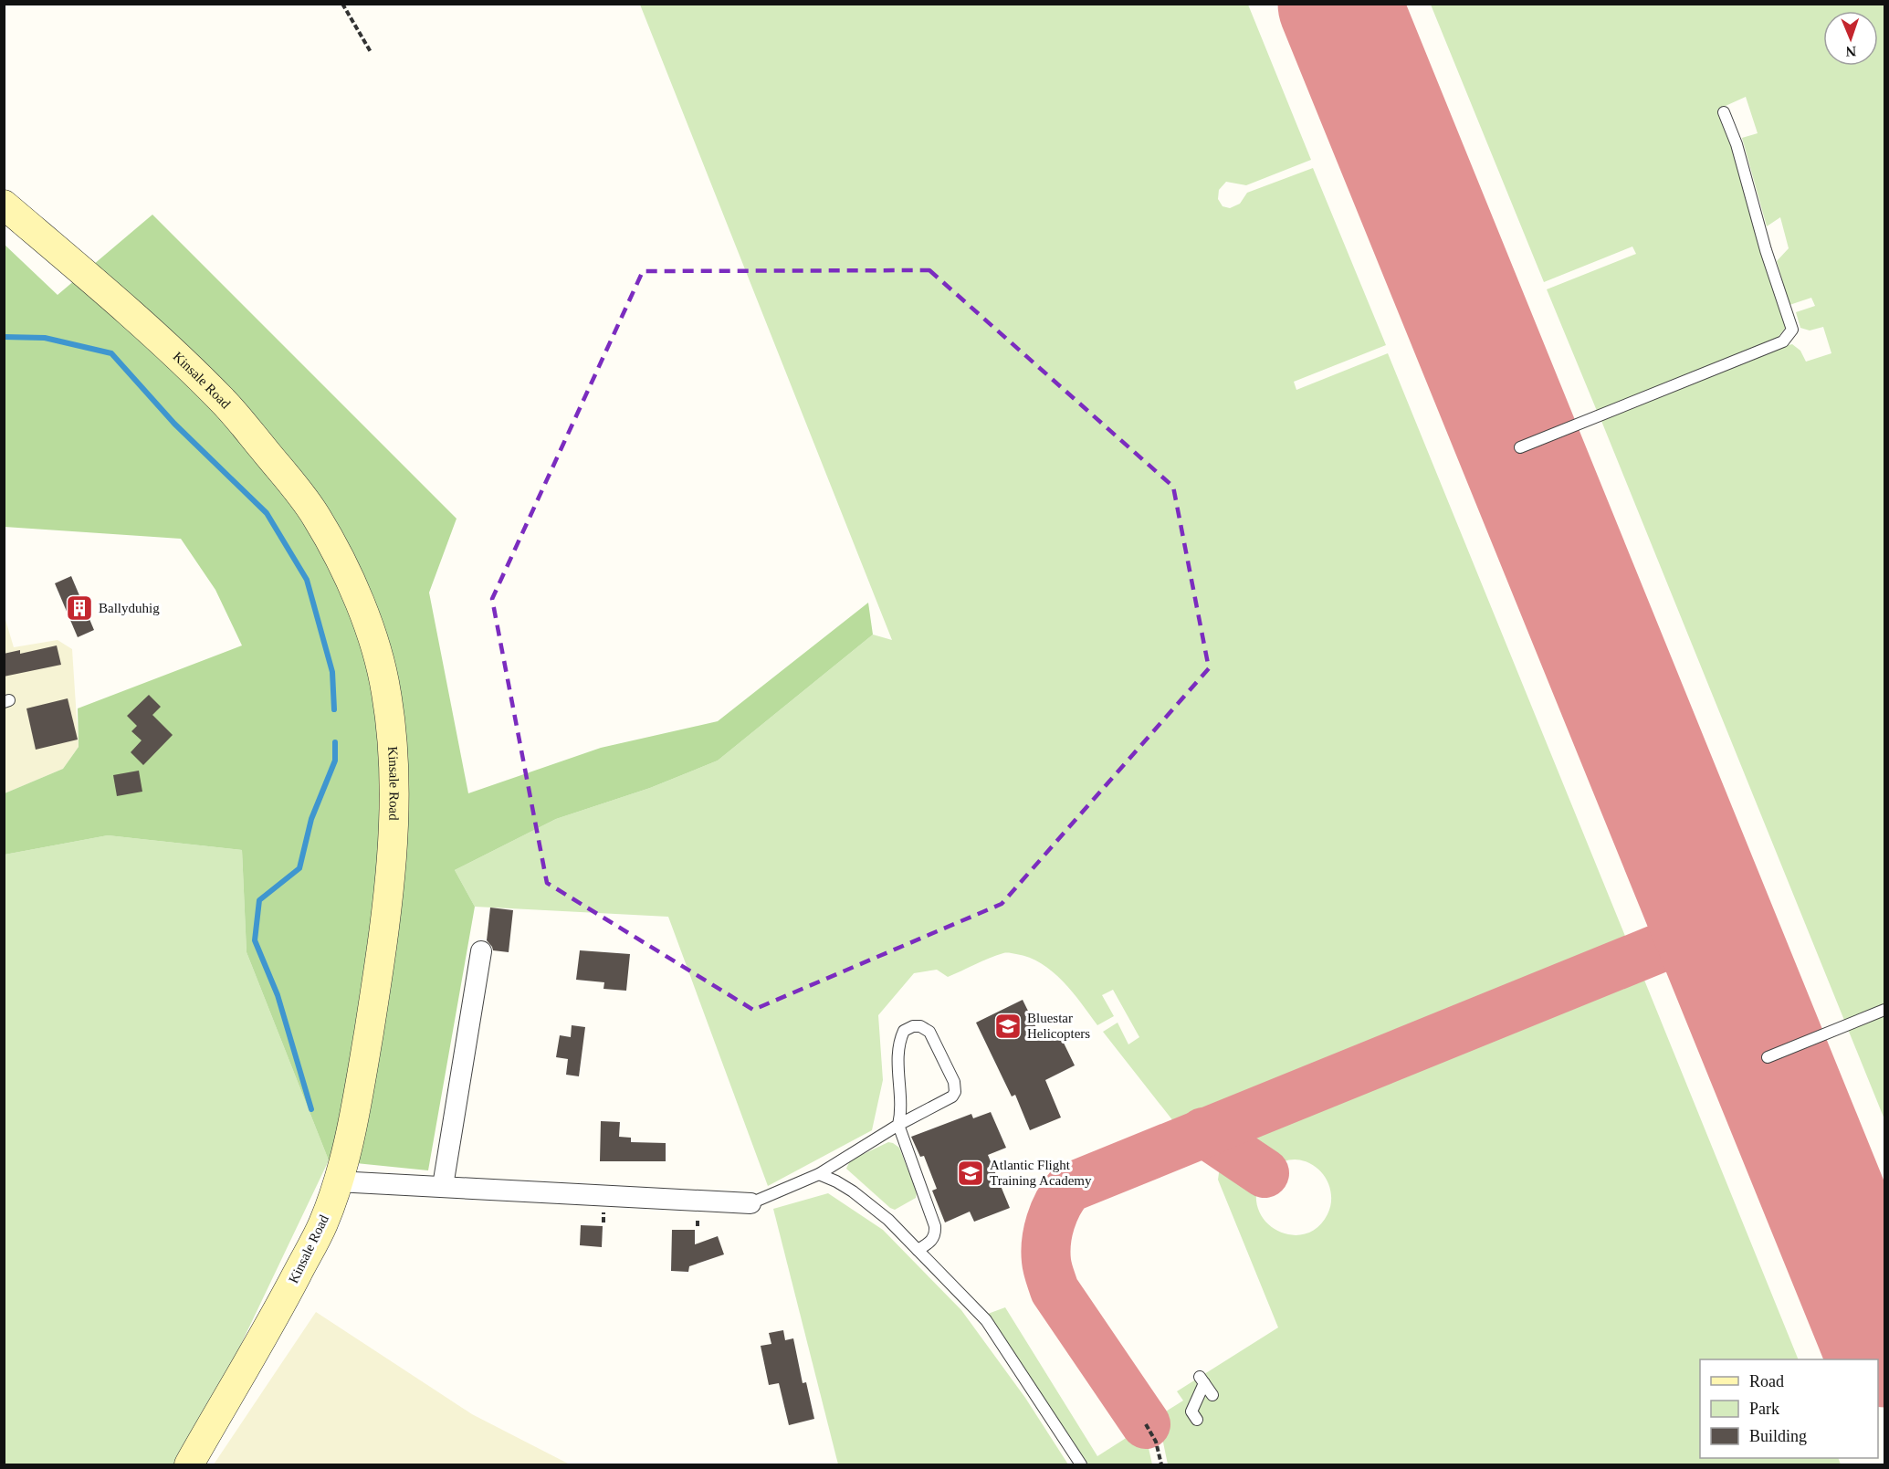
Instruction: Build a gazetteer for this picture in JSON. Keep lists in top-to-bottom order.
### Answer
{
  "streets": {
    "main road": ["Kinsale Road"]
  },
  "places": {
    "building": ["Ballyduhig"],
    "school or university": ["Bluestar Helicopters", "Atlantic Flight Training Academy"]
  },
  "legend": ["Road", "Park", "Building"],
  "north": "bottom"
}
